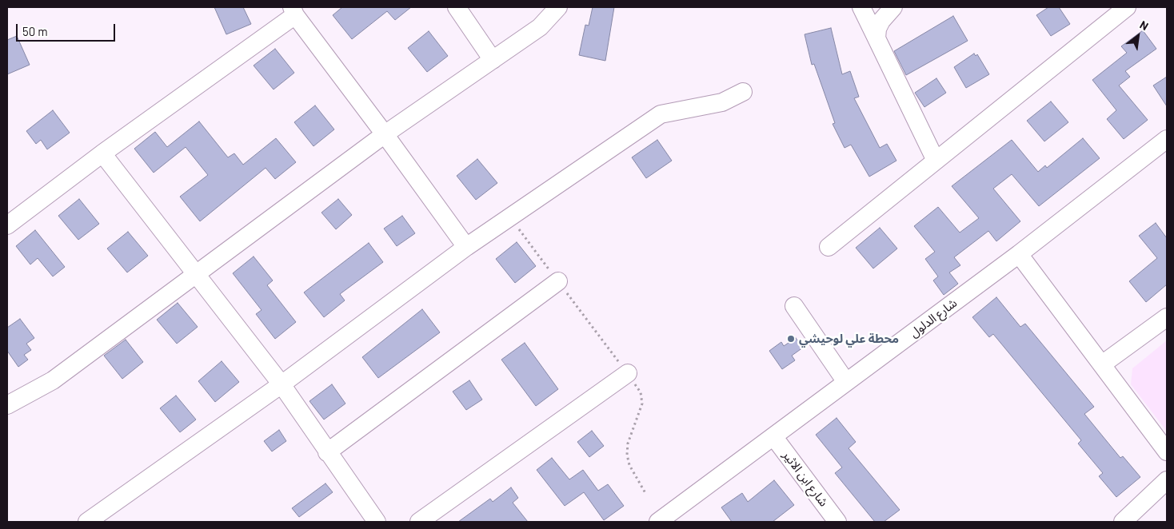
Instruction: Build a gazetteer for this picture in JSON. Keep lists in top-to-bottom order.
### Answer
{
  "streets": {
    "street": ["شارع الدلول", "شارع ابن الاثير"]
  },
  "crossings": [
    ["شارع الدلول", "شارع ابن الاثير"]
  ],
  "places": ["محطة علي لوحيشي"],
  "scale_bar": "50 m",
  "north": "top right"
}
